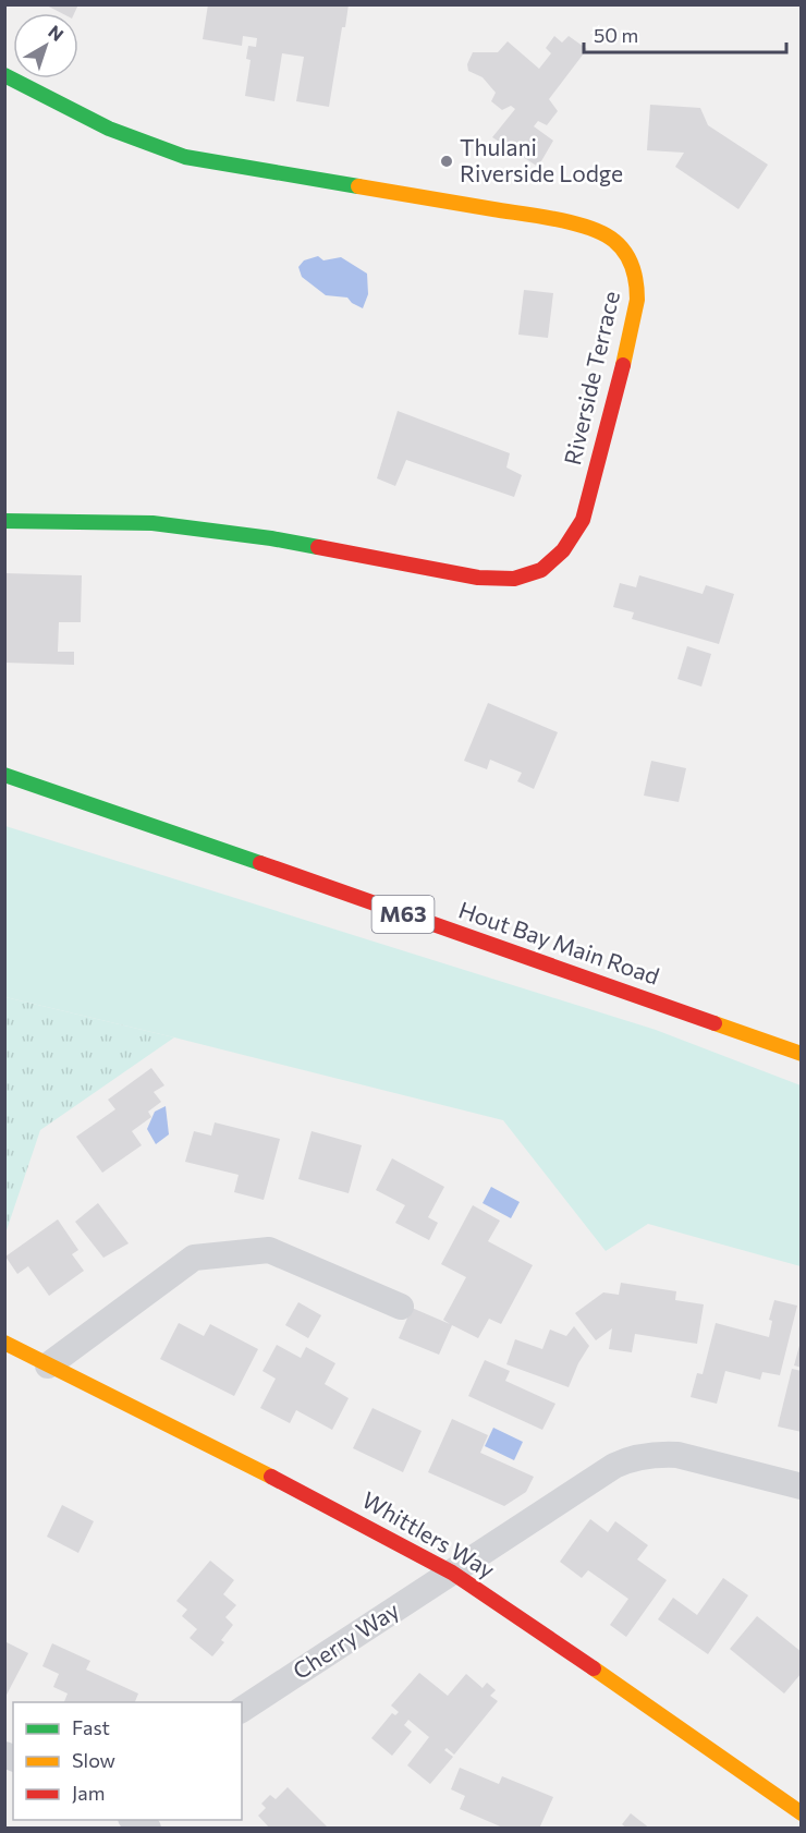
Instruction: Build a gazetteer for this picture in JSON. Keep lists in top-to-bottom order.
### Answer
{
  "streets": {
    "street": [
      "Riverside Terrace",
      "M63",
      "Hout Bay Main Road",
      "Whittlers Way",
      "Cherry Way"
    ]
  },
  "crossings": [
    ["Whittlers Way", "Cherry Way"]
  ],
  "places": ["Thulani Riverside Lodge"],
  "legend": ["Fast", "Slow", "Jam"],
  "scale_bar": "50 m",
  "north": "top right"
}
